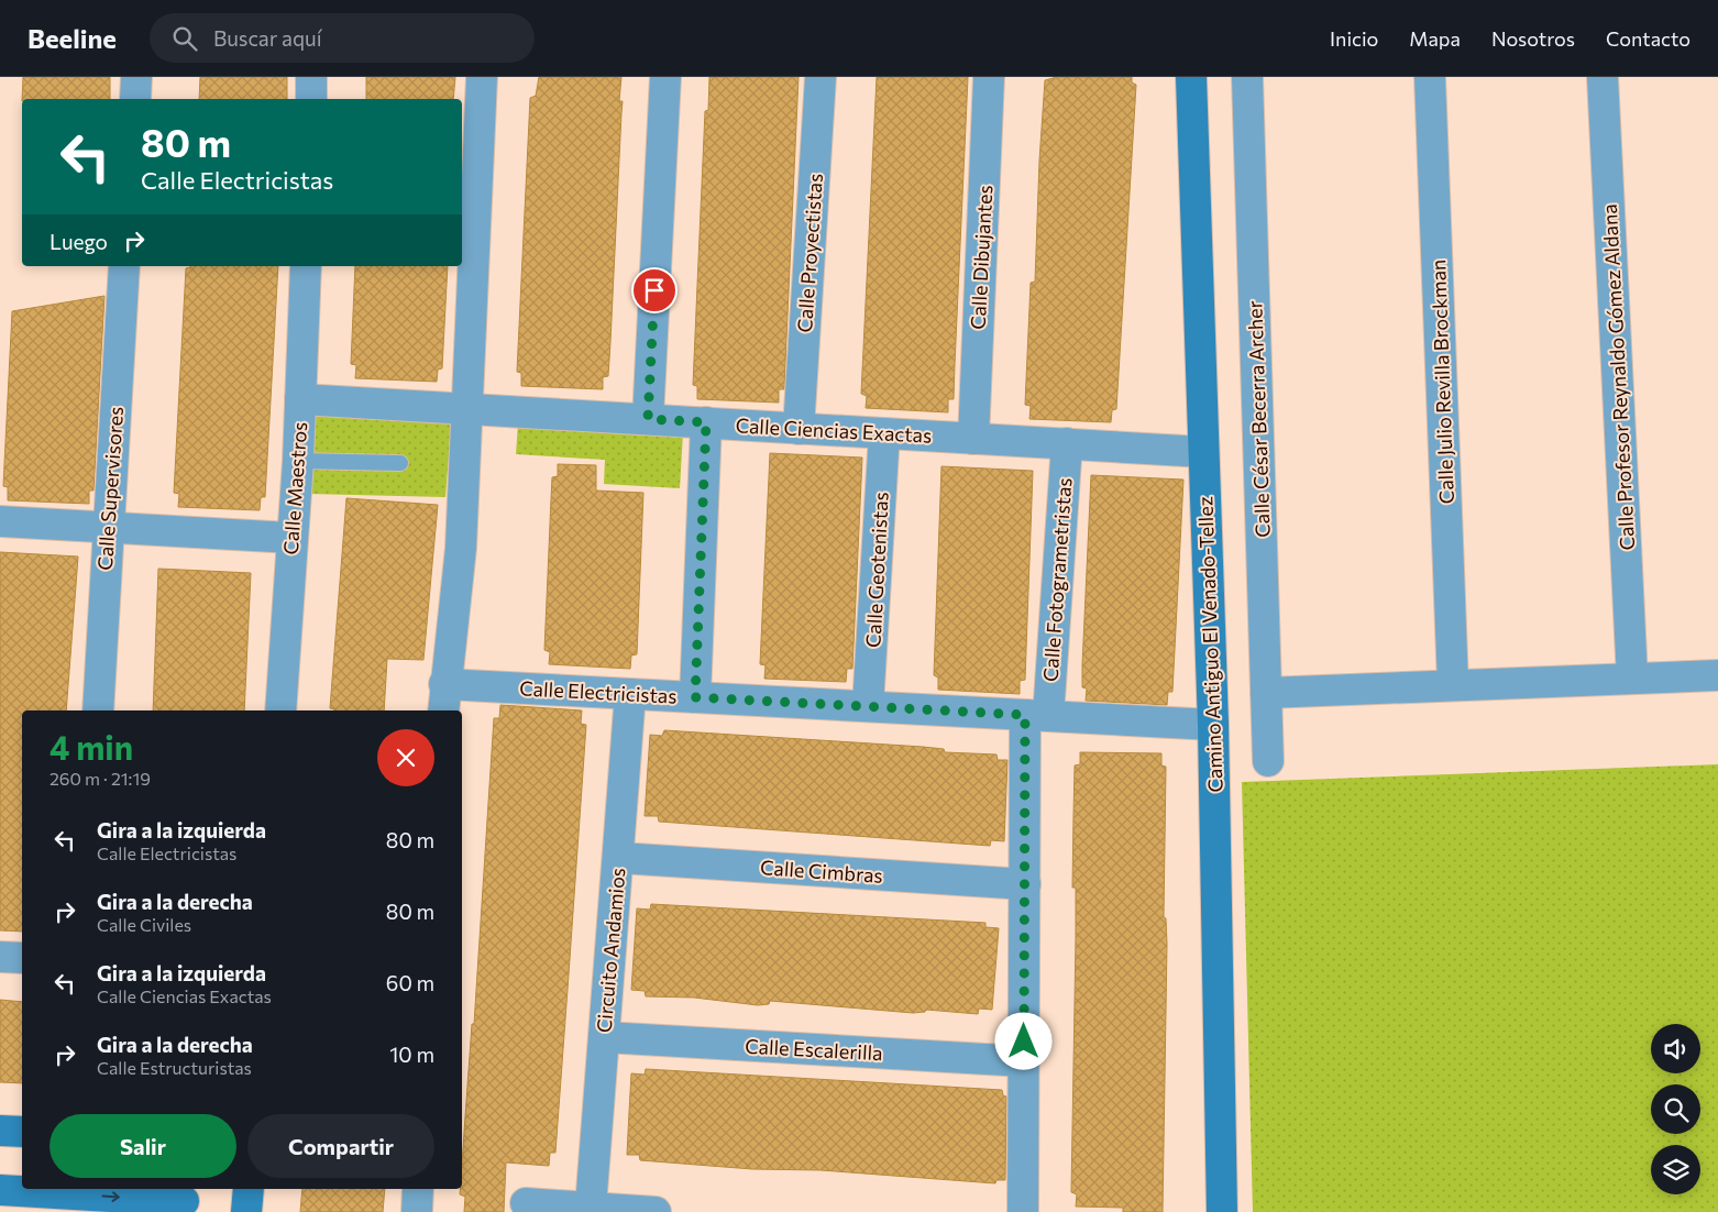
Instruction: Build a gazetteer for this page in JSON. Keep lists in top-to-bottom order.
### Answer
{
  "streets": {
    "street": [
      "Calle Proyectistas",
      "Calle Dibujantes",
      "Calle Profesor Reynaldo Gómez Aldana",
      "Calle Julio Revilla Brockman",
      "Calle César Becerra Archer",
      "Calle Ciencias Exactas",
      "Calle Supervisores",
      "Calle Maestros",
      "Calle Geotenistas",
      "Calle Fotogrametristas",
      "Camino Antiguo El Venado-Tellez",
      "Calle Electricistas",
      "Calle Cimbras",
      "Circuito Andamios",
      "Calle Escalerilla"
    ]
  },
  "crossings": [
    ["Calle Proyectistas", "Calle Ciencias Exactas"],
    ["Calle Dibujantes", "Calle Ciencias Exactas"],
    ["Calle Ciencias Exactas", "Calle Maestros"],
    ["Calle Ciencias Exactas", "Calle Geotenistas"],
    ["Calle Ciencias Exactas", "Calle Fotogrametristas"],
    ["Calle Ciencias Exactas", "Camino Antiguo El Venado-Tellez"],
    ["Calle Geotenistas", "Calle Electricistas"],
    ["Calle Fotogrametristas", "Calle Electricistas"],
    ["Camino Antiguo El Venado-Tellez", "Calle Electricistas"],
    ["Calle Electricistas", "Circuito Andamios"],
    ["Calle Cimbras", "Circuito Andamios"],
    ["Circuito Andamios", "Calle Escalerilla"]
  ],
  "page": {
    "header": "Beeline",
    "search": "Buscar aquí",
    "nav": [
      "Inicio",
      "Mapa",
      "Nosotros",
      "Contacto"
    ],
    "turn": ["80 m", "Calle Electricistas"],
    "then": "Luego",
    "heading": ["4 min", "260 m · 21:19"],
    "list": [
      {
        "name": "Gira a la izquierda",
        "note": "Calle Electricistas",
        "value": "80 m"
      },
      {
        "name": "Gira a la derecha",
        "note": "Calle Civiles",
        "value": "80 m"
      },
      {
        "name": "Gira a la izquierda",
        "note": "Calle Ciencias Exactas",
        "value": "60 m"
      },
      {
        "name": "Gira a la derecha",
        "note": "Calle Estructuristas",
        "value": "10 m"
      }
    ],
    "buttons": ["Salir", "Compartir"]
  }
}
